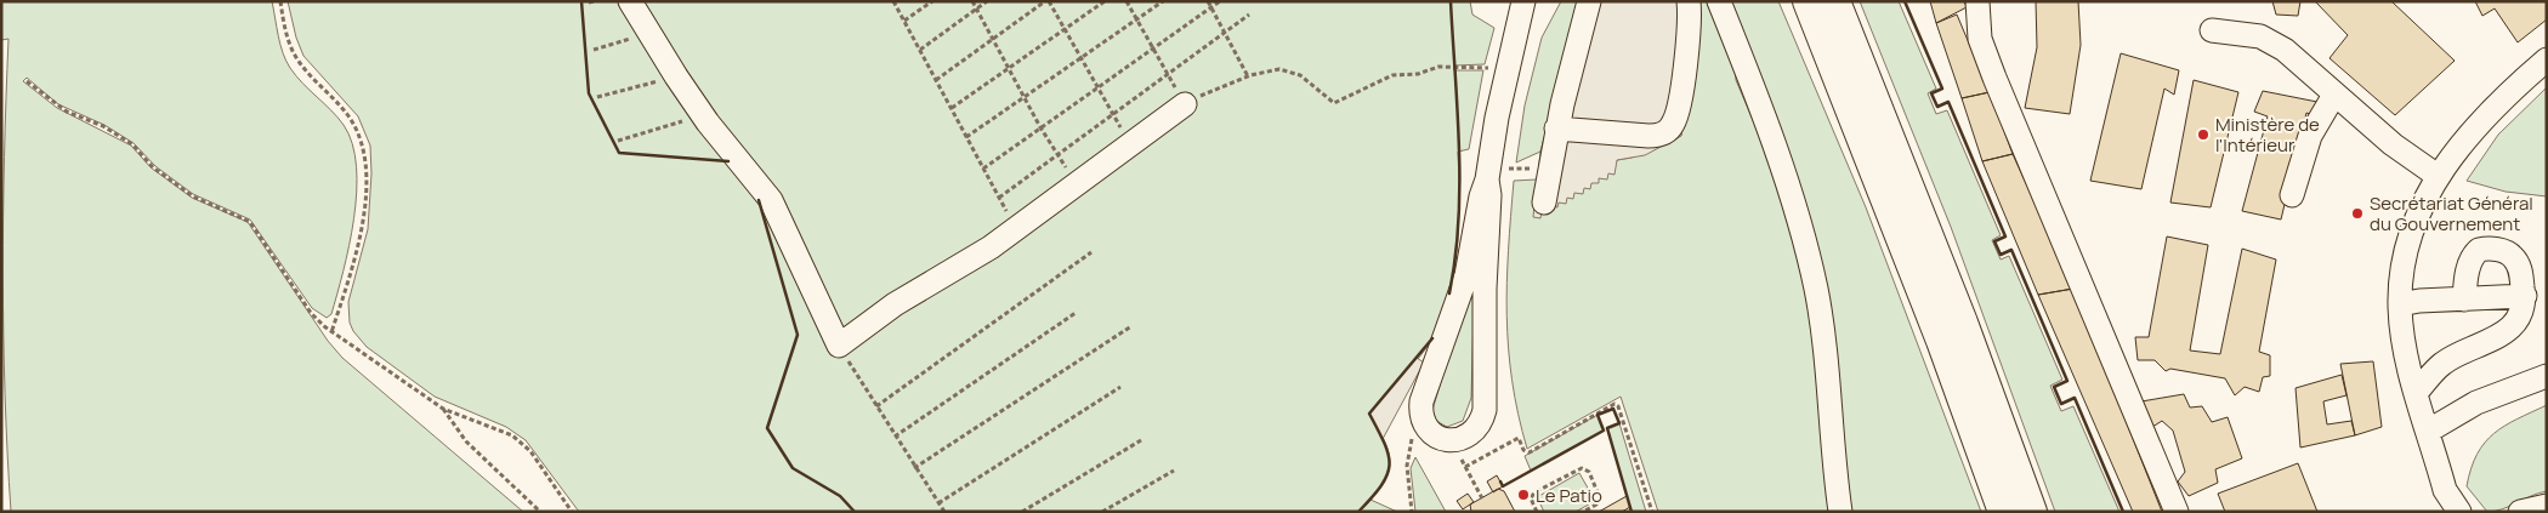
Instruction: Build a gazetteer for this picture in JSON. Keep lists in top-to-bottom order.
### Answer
{
  "places": ["Ministère de l'Intérieur", "Secrétariat Général du Gouvernement", "Le Patio"]
}
